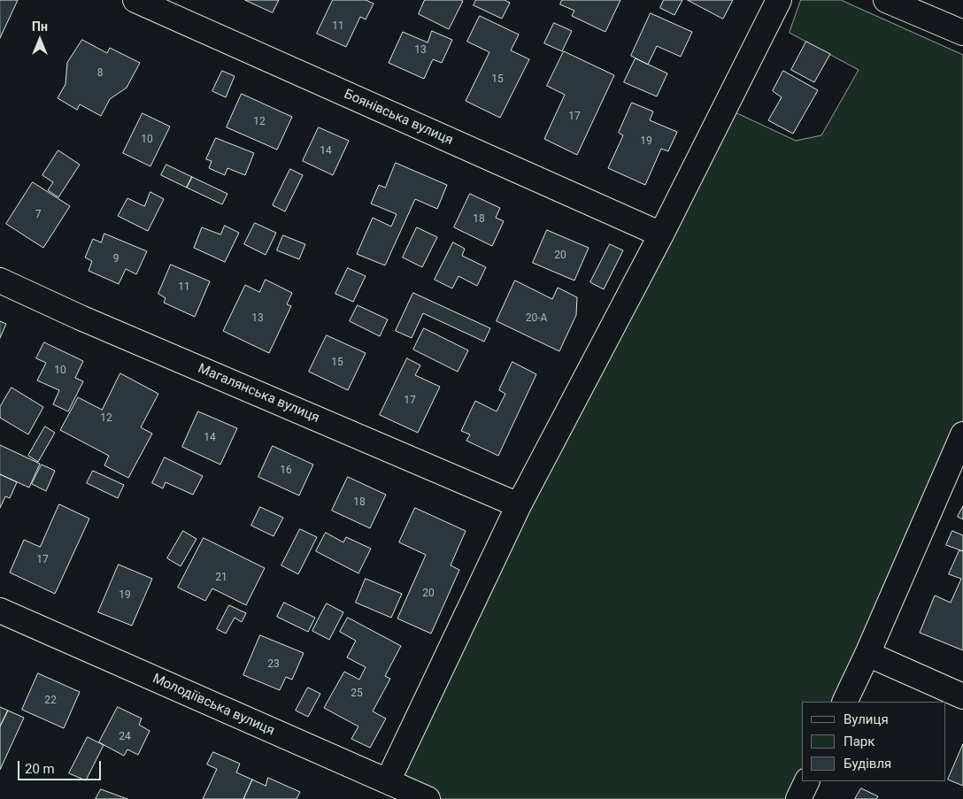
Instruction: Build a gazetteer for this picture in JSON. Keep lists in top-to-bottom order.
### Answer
{
  "streets": {
    "street": ["Боянівська вулиця", "Магалянська вулиця", "Молодіївська вулиця"]
  },
  "house_numbers": [
    "11",
    "13",
    "8",
    "15",
    "17",
    "12",
    "10",
    "19",
    "14",
    "7",
    "18",
    "20",
    "9",
    "11",
    "13",
    "20-А",
    "15",
    "10",
    "17",
    "12",
    "14",
    "16",
    "18",
    "17",
    "21",
    "20",
    "19",
    "23",
    "25",
    "22",
    "24"
  ],
  "legend": ["Вулиця", "Парк", "Будівля"],
  "scale_bar": "20 m",
  "north": "top"
}
